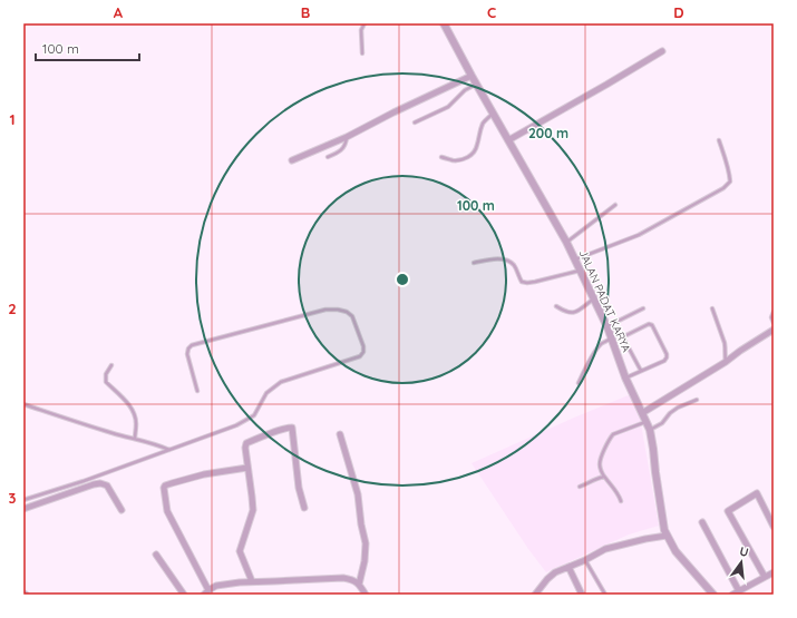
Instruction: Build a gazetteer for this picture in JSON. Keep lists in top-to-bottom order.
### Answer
{
  "streets": {
    "street": ["JALAN PADAT KARYA"]
  },
  "scale_bar": "100 m",
  "north": "top",
  "grid": {
    "columns": [
      "A",
      "B",
      "C",
      "D"
    ],
    "rows": ["1", "2", "3"]
  },
  "rings": ["200 m", "100 m"]
}
